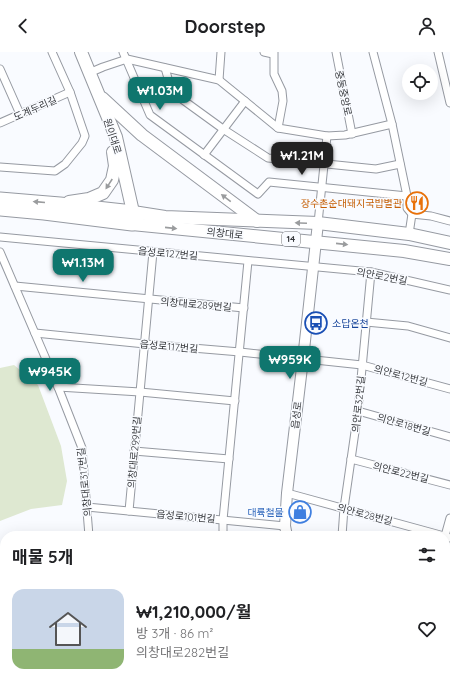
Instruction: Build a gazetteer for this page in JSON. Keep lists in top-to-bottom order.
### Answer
{
  "streets": {
    "highway": ["의창대로", "14"],
    "main road": ["원이대로", "읍성로"],
    "street": [
      "중동중앙로",
      "도계두리길",
      "읍성로127번길",
      "의안로2번길",
      "의창대로289번길",
      "읍성로117번길",
      "의안로12번길",
      "의안로32번길",
      "의안로18번길",
      "의창대로299번길",
      "의안로22번길",
      "의창대로317번길",
      "의안로28번길",
      "읍성로101번길"
    ]
  },
  "crossings": [
    ["원이대로", "의창대로"],
    ["의창대로", "읍성로"],
    ["읍성로127번길", "의안로2번길"],
    ["읍성로127번길", "의창대로289번길"],
    ["읍성로127번길", "읍성로"],
    ["읍성로127번길", "의창대로299번길"],
    ["의안로2번길", "의안로32번길"],
    ["의안로2번길", "읍성로"],
    ["의창대로289번길", "읍성로117번길"],
    ["의창대로289번길", "의창대로299번길"],
    ["의창대로289번길", "읍성로101번길"],
    ["읍성로117번길", "의안로12번길"],
    ["읍성로117번길", "읍성로"],
    ["읍성로117번길", "의창대로299번길"],
    ["읍성로117번길", "의창대로317번길"],
    ["의안로12번길", "의안로32번길"],
    ["의안로12번길", "읍성로"],
    ["의안로32번길", "의안로18번길"],
    ["의안로32번길", "의안로22번길"],
    ["의안로32번길", "의안로28번길"],
    ["읍성로", "의안로28번길"],
    ["읍성로", "읍성로101번길"],
    ["의창대로299번길", "읍성로101번길"],
    ["의창대로317번길", "읍성로101번길"]
  ],
  "places": {
    "restaurant": ["장수촌순대돼지국밥별관"],
    "bus stop": ["소답온천"],
    "shop": ["대륙철물"]
  },
  "page": {
    "header": "Doorstep",
    "price": [
      "₩1.03M",
      "₩1.21M",
      "₩1.13M",
      "₩959K",
      "₩945K"
    ],
    "heading": "매물 5개",
    "list": [
      {
        "name": "₩1,210,000/월",
        "note": "방 3개 · 86 m² · 의창대로282번길"
      }
    ]
  }
}
